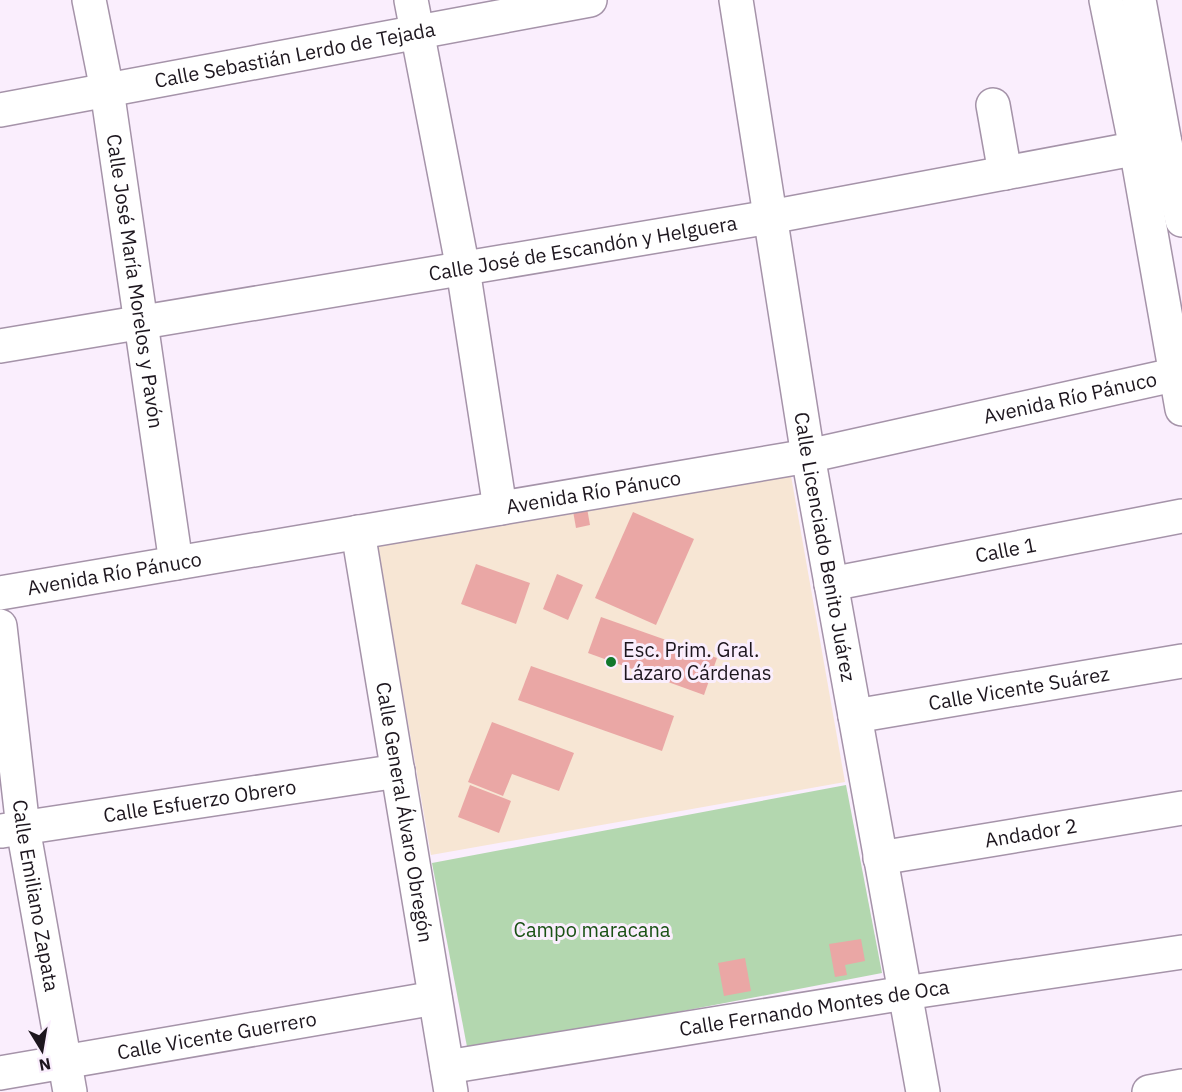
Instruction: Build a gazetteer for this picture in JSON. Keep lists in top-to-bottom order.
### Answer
{
  "streets": {
    "street": [
      "Calle Sebastián Lerdo de Tejada",
      "Calle José de Escandón y Helguera",
      "Calle José María Morelos y Pavón",
      "Avenida Río Pánuco",
      "Calle Licenciado Benito Juárez",
      "Calle 1",
      "Calle Vicente Suárez",
      "Calle Esfuerzo Obrero",
      "Calle General Álvaro Obregón",
      "Andador 2",
      "Calle Emiliano Zapata",
      "Calle Fernando Montes de Oca",
      "Calle Vicente Guerrero"
    ]
  },
  "crossings": [
    ["Calle Sebastián Lerdo de Tejada", "Calle José María Morelos y Pavón"],
    ["Calle José de Escandón y Helguera", "Calle José María Morelos y Pavón"],
    ["Calle José de Escandón y Helguera", "Calle Licenciado Benito Juárez"],
    ["Calle José María Morelos y Pavón", "Avenida Río Pánuco"],
    ["Avenida Río Pánuco", "Calle Licenciado Benito Juárez"],
    ["Avenida Río Pánuco", "Calle General Álvaro Obregón"],
    ["Calle Licenciado Benito Juárez", "Calle 1"],
    ["Calle Licenciado Benito Juárez", "Calle Vicente Suárez"],
    ["Calle Licenciado Benito Juárez", "Andador 2"],
    ["Calle Licenciado Benito Juárez", "Calle Fernando Montes de Oca"],
    ["Calle Esfuerzo Obrero", "Calle General Álvaro Obregón"],
    ["Calle Esfuerzo Obrero", "Calle Emiliano Zapata"],
    ["Calle General Álvaro Obregón", "Calle Fernando Montes de Oca"],
    ["Calle General Álvaro Obregón", "Calle Vicente Guerrero"],
    ["Calle Emiliano Zapata", "Calle Vicente Guerrero"]
  ],
  "parks": ["Campo maracana"],
  "places": ["Esc. Prim. Gral. Lázaro Cárdenas"],
  "north": "bottom"
}
